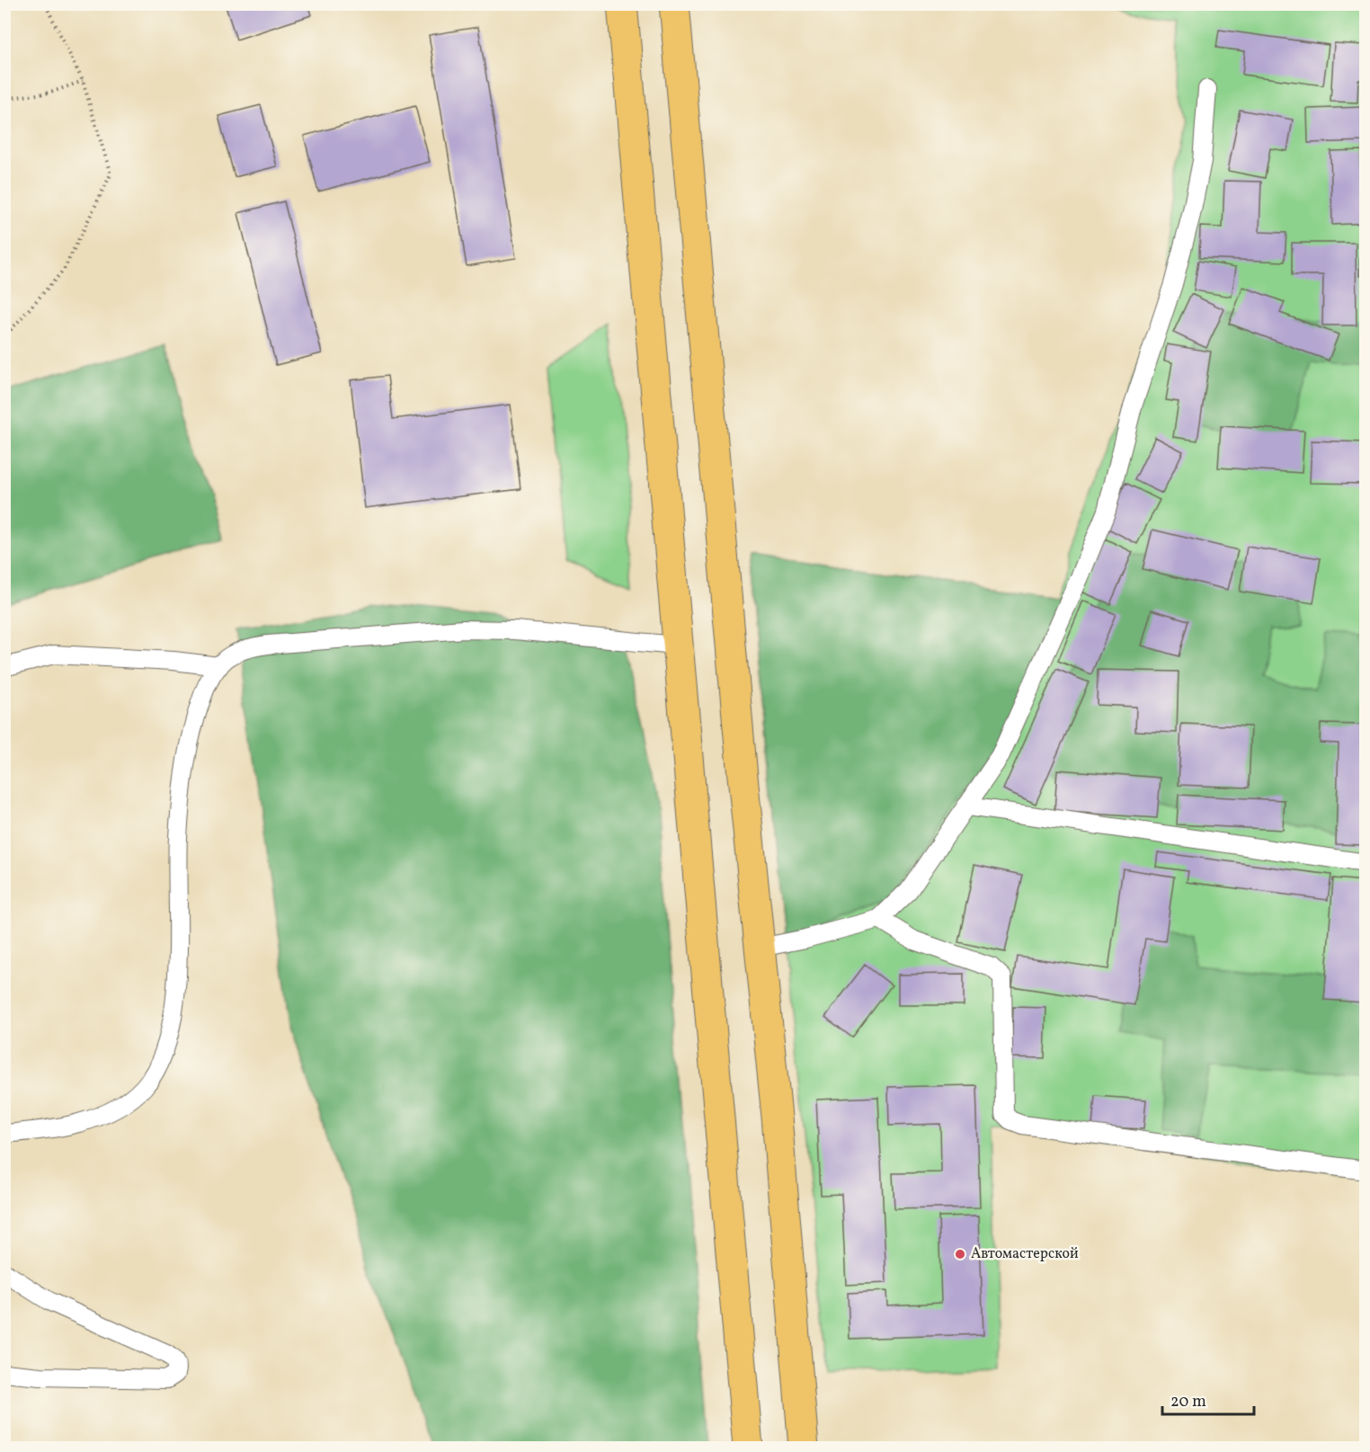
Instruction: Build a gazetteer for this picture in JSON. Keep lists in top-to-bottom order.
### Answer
{
  "places": ["Автомастерской"],
  "scale_bar": "20 m"
}
